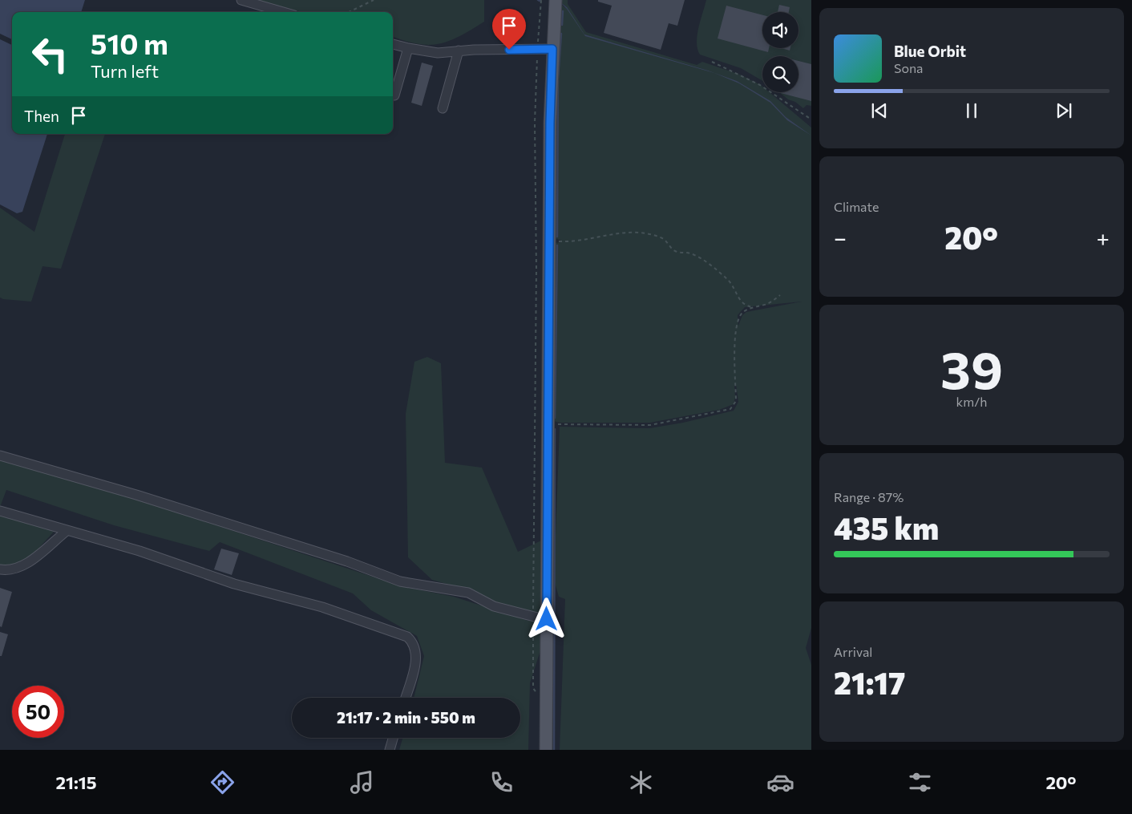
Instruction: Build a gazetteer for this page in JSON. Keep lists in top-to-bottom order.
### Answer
{
  "page": {
    "turn": ["510 m", "Turn left"],
    "song": ["Blue Orbit", "Sona"],
    "then": "Then",
    "tile": [
      "Climate",
      ["39", "km/h"],
      ["Range · 87%", "435 km"],
      ["Arrival", "21:17"]
    ],
    "heat": ["−", "20°", "+"],
    "limit": "50",
    "trip": "21:17 · 2 min · 550 m",
    "tabs": ["21:15", "20°"]
  }
}
